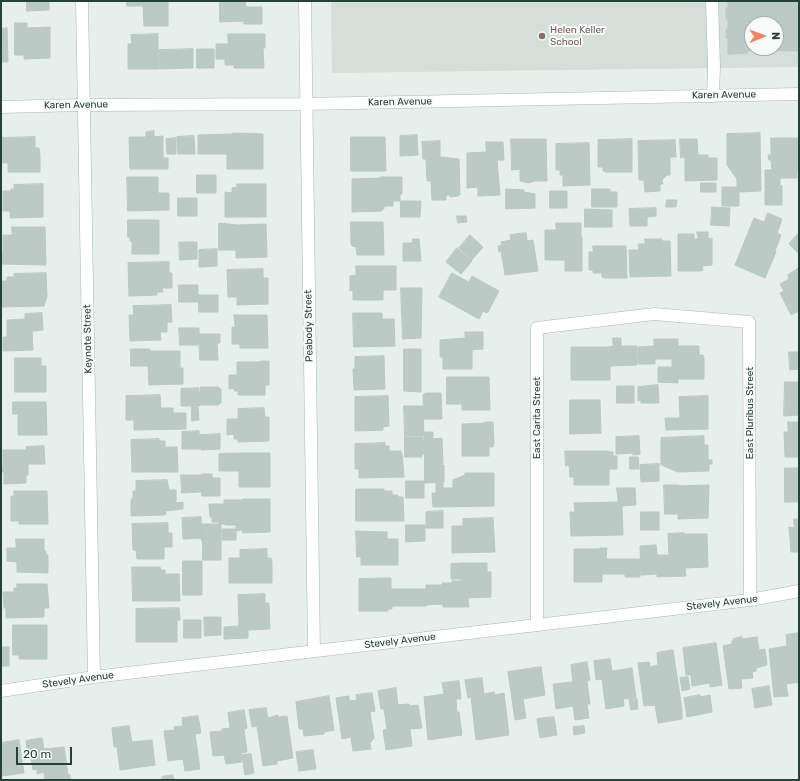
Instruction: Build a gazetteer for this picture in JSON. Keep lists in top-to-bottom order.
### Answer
{
  "streets": {
    "street": [
      "Karen Avenue",
      "Peabody Street",
      "Keynote Street",
      "East Pluribus Street",
      "East Carita Street",
      "Stevely Avenue"
    ]
  },
  "crossings": [
    ["Karen Avenue", "Peabody Street"],
    ["Karen Avenue", "Keynote Street"],
    ["Peabody Street", "Stevely Avenue"],
    ["Keynote Street", "Stevely Avenue"],
    ["East Pluribus Street", "East Carita Street"],
    ["East Pluribus Street", "Stevely Avenue"],
    ["East Carita Street", "Stevely Avenue"]
  ],
  "places": ["Helen Keller School"],
  "scale_bar": "20 m",
  "north": "right"
}
